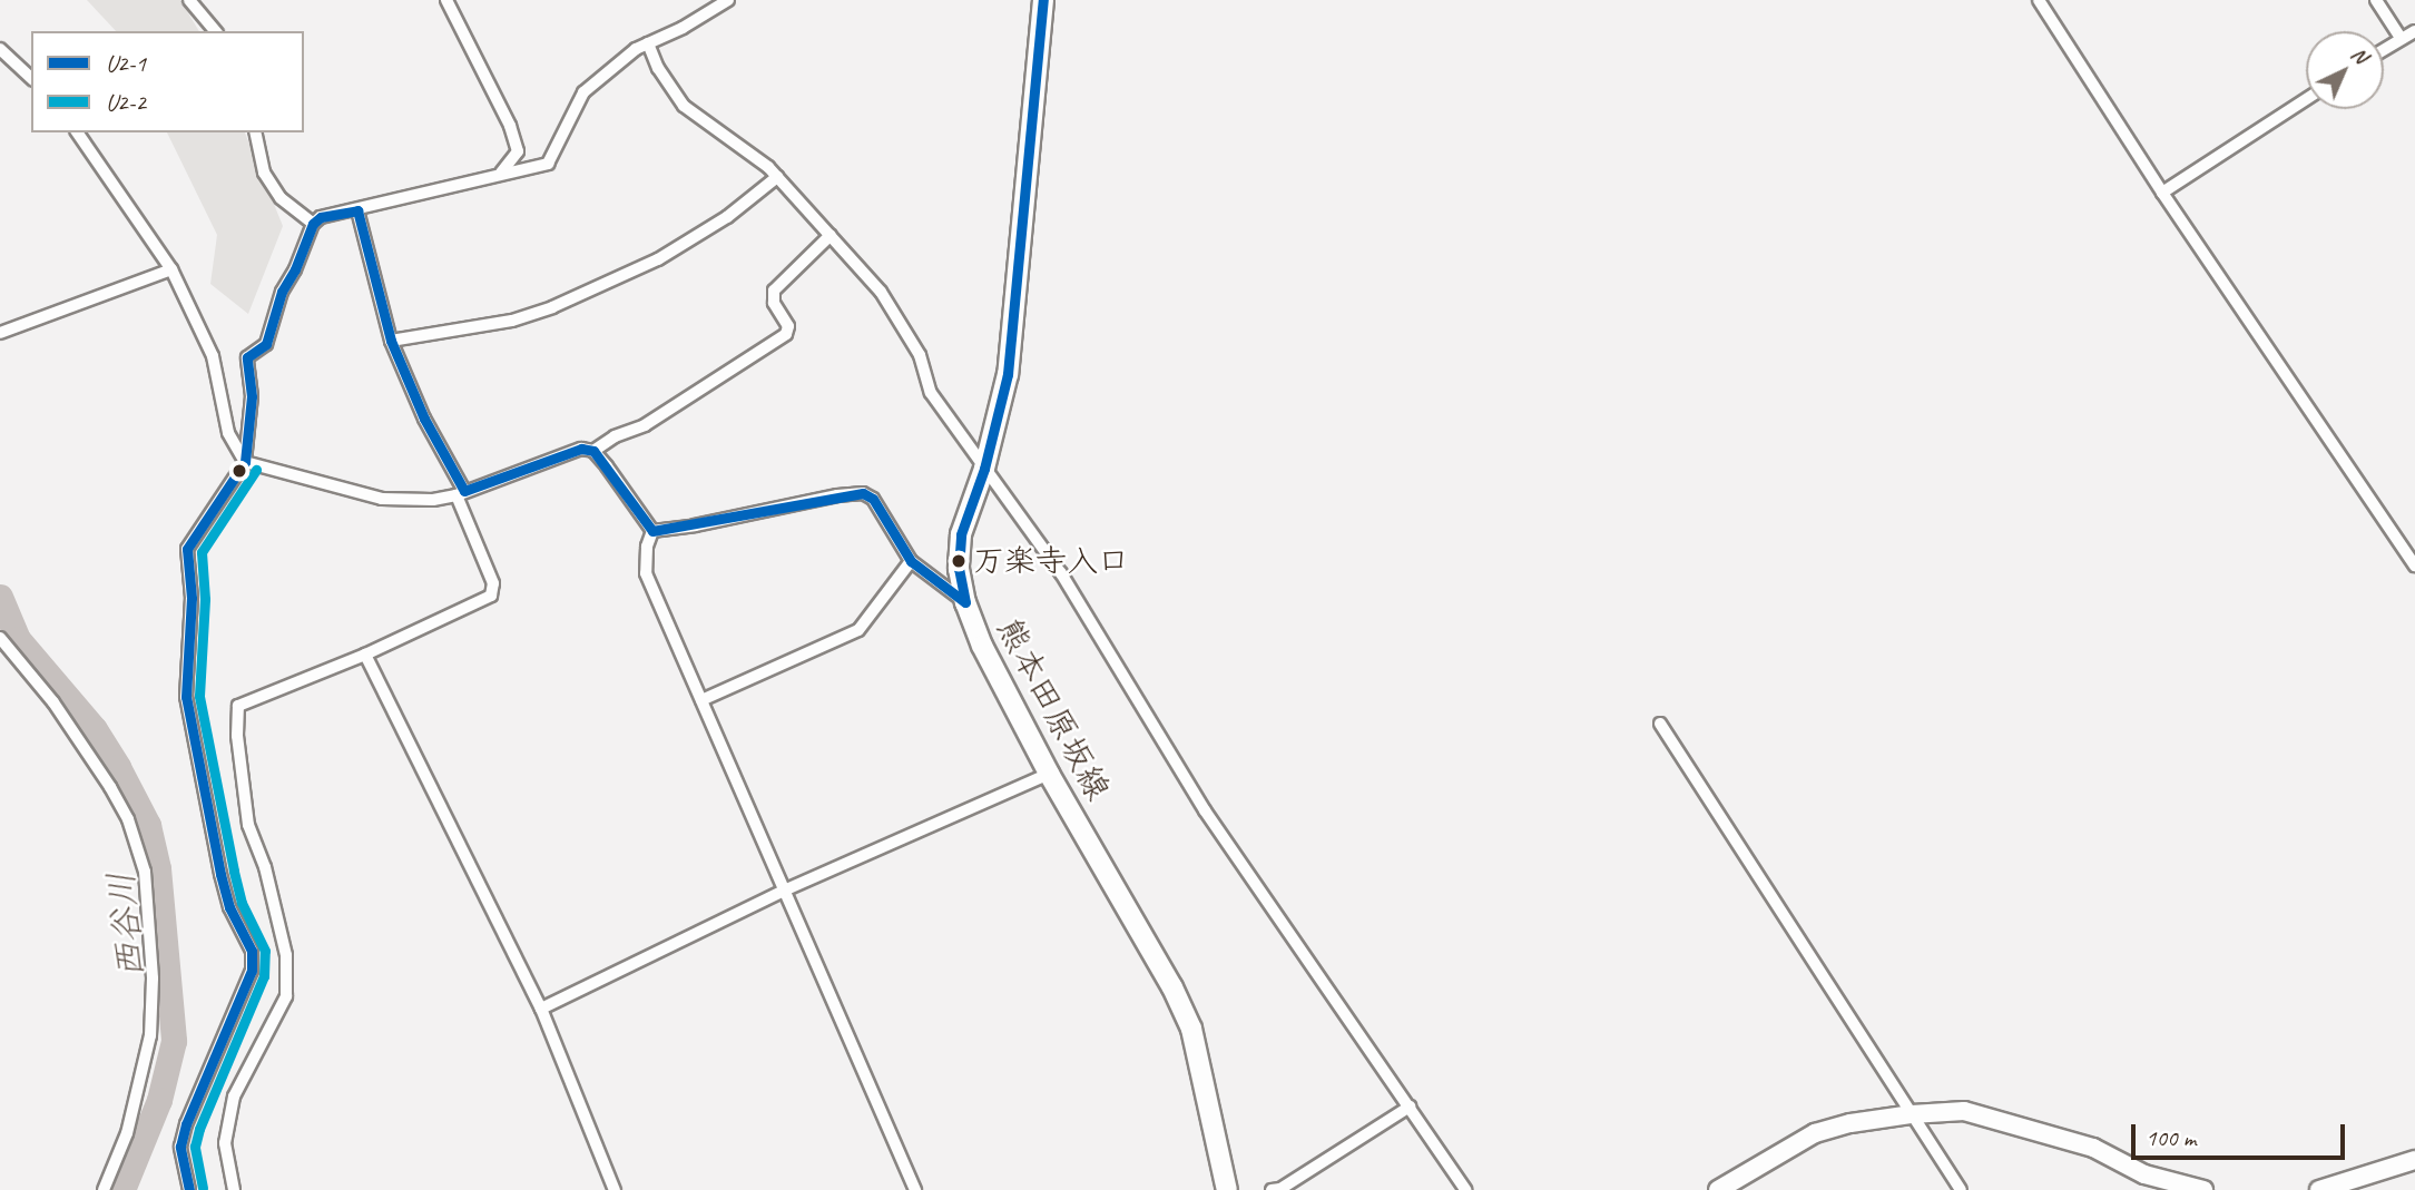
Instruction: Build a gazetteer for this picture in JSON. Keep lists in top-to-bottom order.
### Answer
{
  "streets": {
    "main road": ["熊本田原坂線"]
  },
  "water": ["西谷川"],
  "places": ["万楽寺入口"],
  "lines": ["transit line U2-1", "transit line U2-2"],
  "legend": ["U2-1", "U2-2"],
  "scale_bar": "100 m",
  "north": "top right"
}
